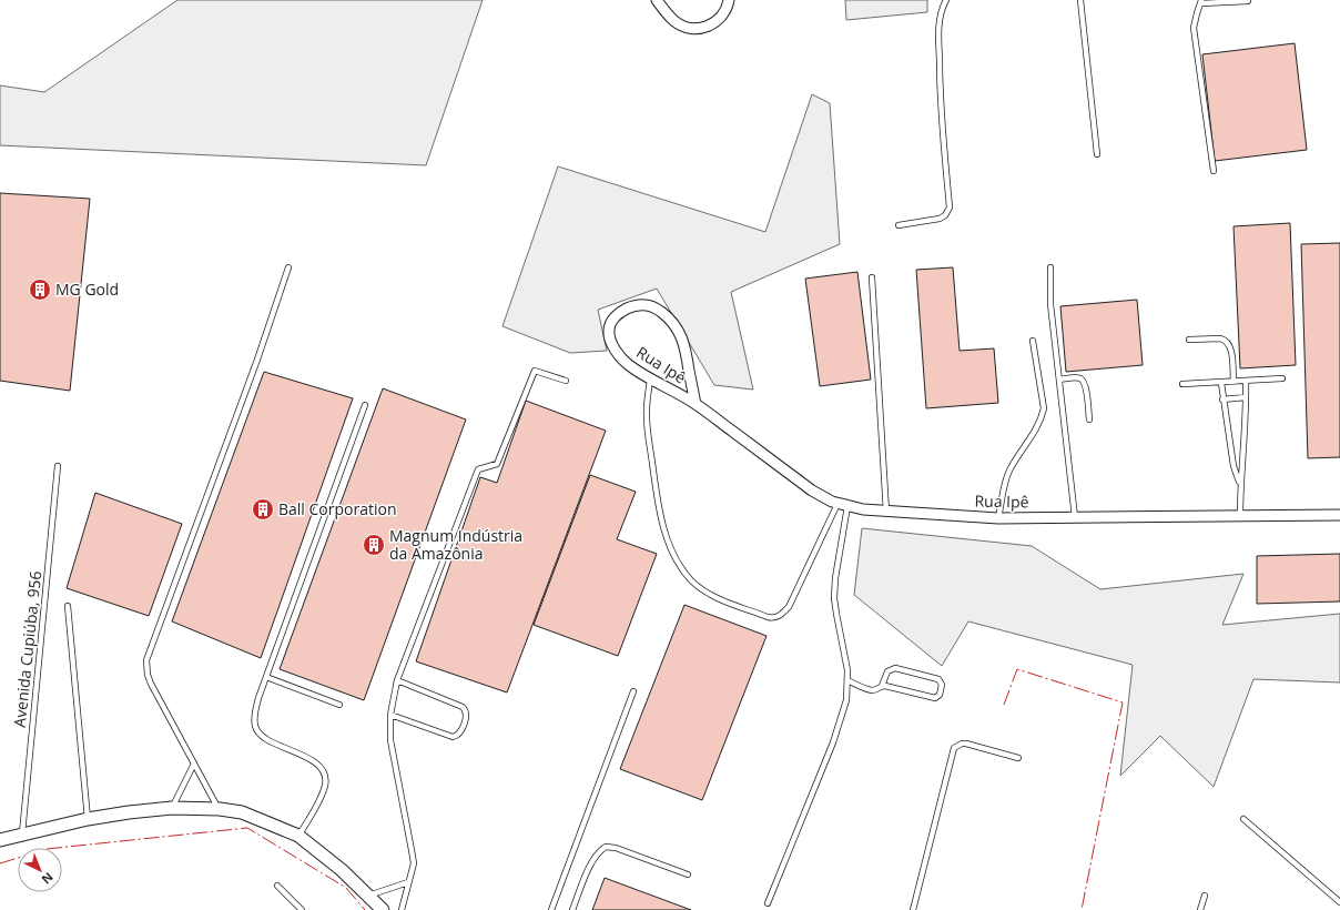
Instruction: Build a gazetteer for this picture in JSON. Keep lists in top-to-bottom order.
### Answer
{
  "streets": {
    "street": ["Rua Ipê"],
    "lane": ["Avenida Cupiúba, 956"]
  },
  "places": {
    "building": ["MG Gold", "Ball Corporation", "Magnum Indústria da Amazônia"]
  },
  "north": "bottom right"
}
